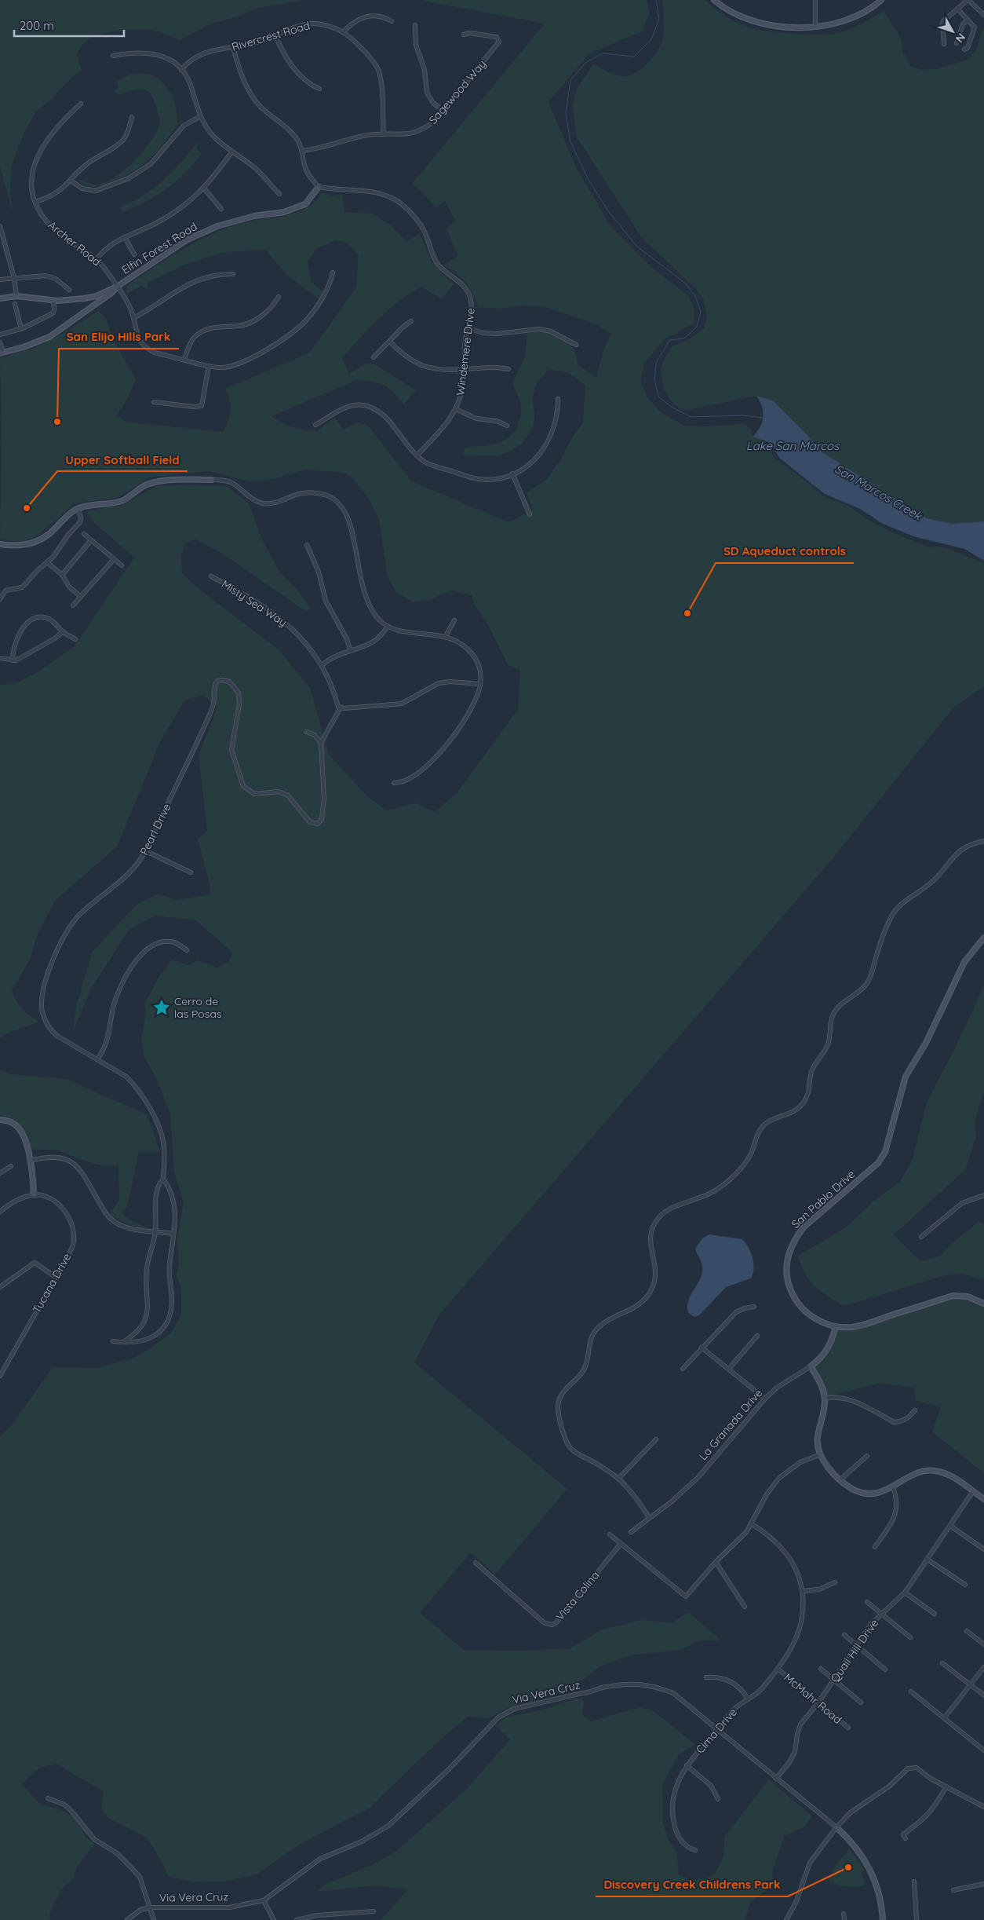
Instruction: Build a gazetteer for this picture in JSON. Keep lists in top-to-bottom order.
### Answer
{
  "streets": {
    "street": [
      "Rivercrest Road",
      "Sagewood Way",
      "Archer Road",
      "Elfin Forest Road",
      "Windemere Drive",
      "Misty Sea Way",
      "Pearl Drive",
      "San Pablo Drive",
      "Tucana Drive",
      "La Granada Drive",
      "Vista Colina",
      "Quail Hill Drive",
      "Via Vera Cruz",
      "McMahr Road",
      "Cima Drive"
    ]
  },
  "crossings": [
    ["Rivercrest Road", "Sagewood Way"],
    ["Archer Road", "Elfin Forest Road"],
    ["Elfin Forest Road", "Windemere Drive"],
    ["San Pablo Drive", "La Granada Drive"],
    ["Quail Hill Drive", "Via Vera Cruz"],
    ["Quail Hill Drive", "McMahr Road"],
    ["Via Vera Cruz", "Cima Drive"],
    ["McMahr Road", "Cima Drive"]
  ],
  "water": ["Lake San Marcos", "San Marcos Creek"],
  "places": {
    "other": [
      "San Elijo Hills Park",
      "Upper Softball Field",
      "SD Aqueduct controls",
      "Discovery Creek Childrens Park"
    ],
    "place": ["Cerro de las Posas"]
  },
  "scale_bar": "200 m",
  "north": "bottom right"
}
